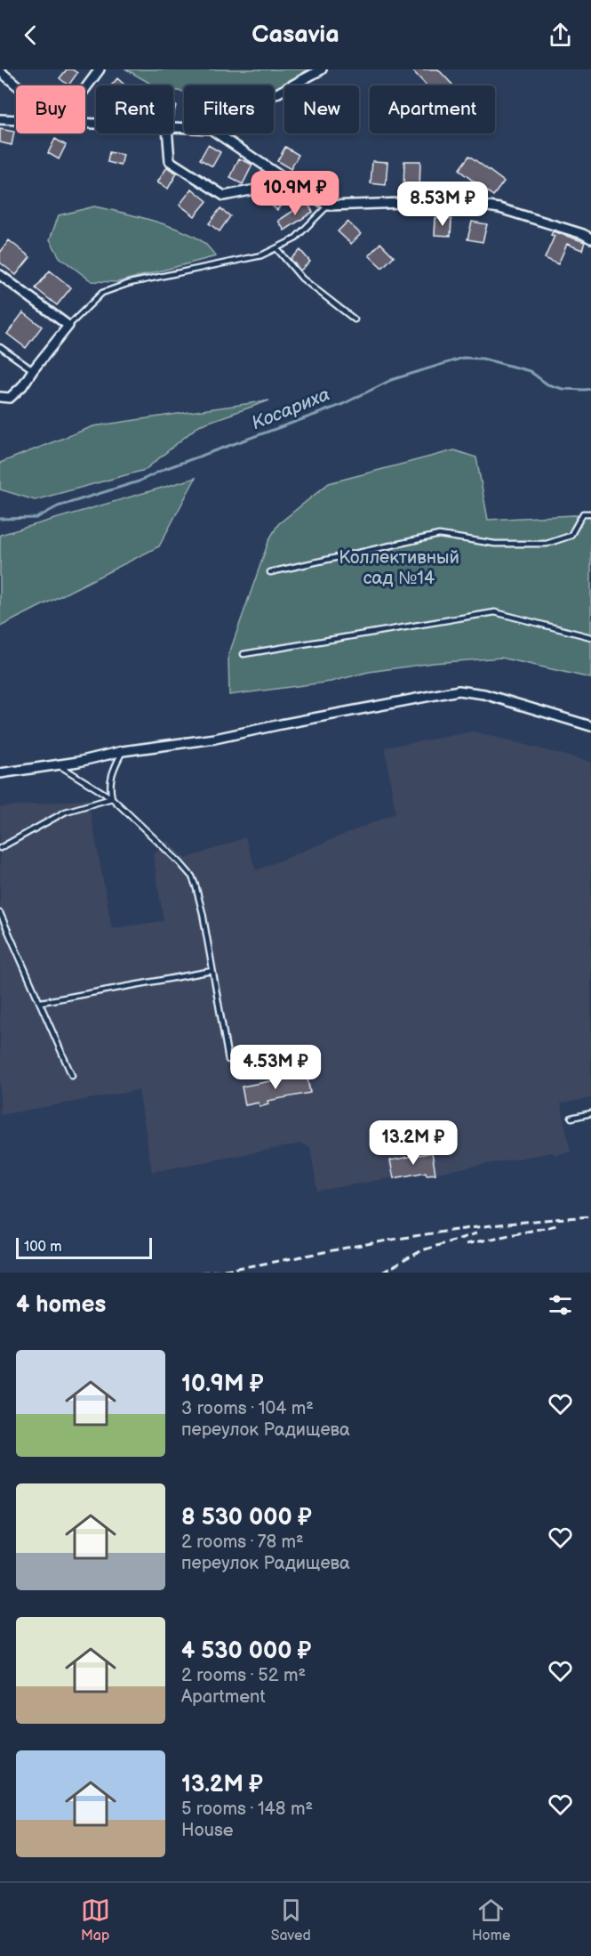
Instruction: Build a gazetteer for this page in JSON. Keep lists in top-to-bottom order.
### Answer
{
  "water": ["Косариха"],
  "parks": ["Коллективный сад №14"],
  "scale_bar": "100 m",
  "page": {
    "header": "Casavia",
    "chip": [
      "Buy",
      "Rent",
      "Filters",
      "New",
      "Apartment"
    ],
    "price": [
      "10.9M ₽",
      "8.53M ₽",
      "4.53M ₽",
      "13.2M ₽"
    ],
    "scale": "100 m",
    "heading": "4 homes",
    "list": [
      {
        "name": "10.9M ₽",
        "note": "3 rooms · 104 m² · переулок Радищева"
      },
      {
        "name": "8 530 000 ₽",
        "note": "2 rooms · 78 m² · переулок Радищева"
      },
      {
        "name": "4 530 000 ₽",
        "note": "2 rooms · 52 m² · Apartment"
      },
      {
        "name": "13.2M ₽",
        "note": "5 rooms · 148 m² · House"
      }
    ],
    "tabs": ["Map", "Saved", "Home"]
  }
}
